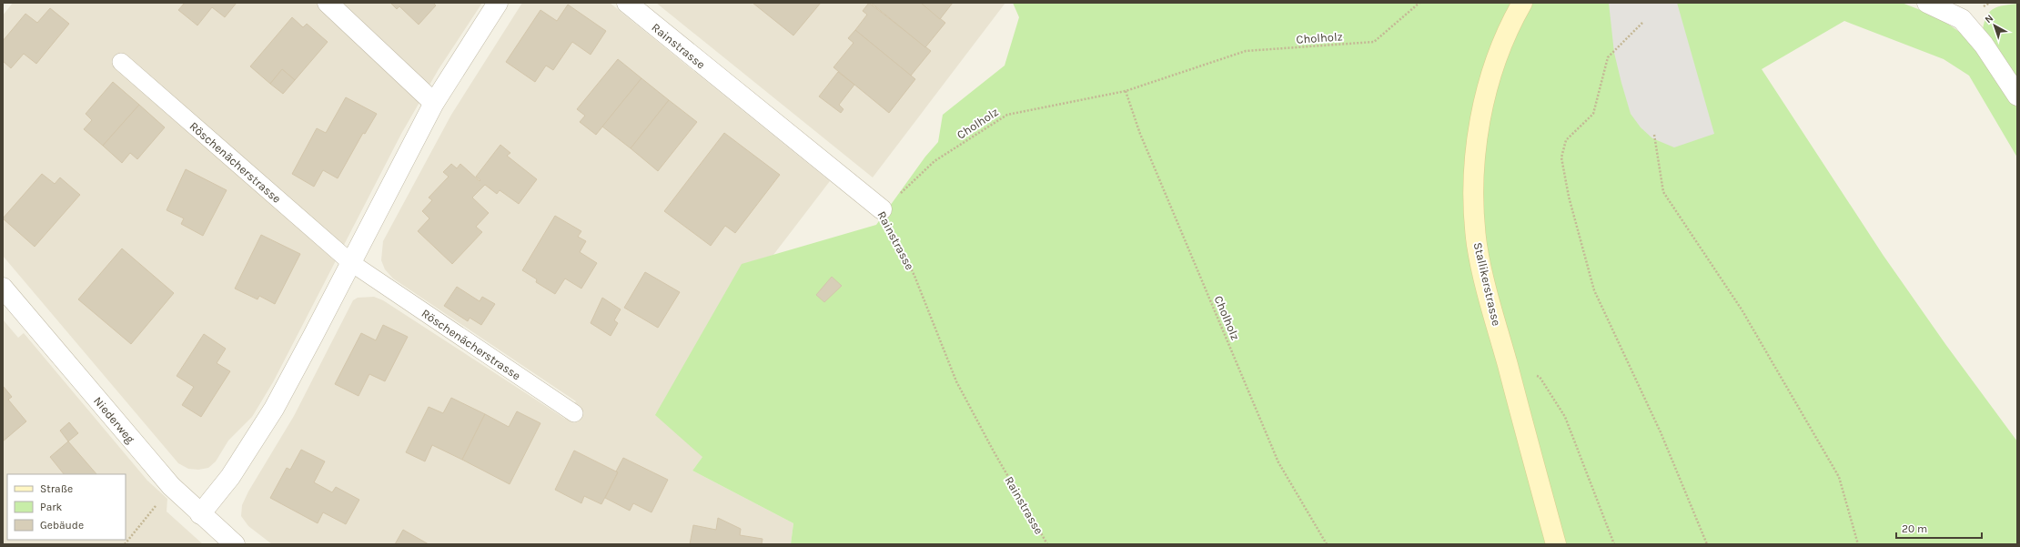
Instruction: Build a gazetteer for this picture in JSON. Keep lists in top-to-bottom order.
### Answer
{
  "streets": {
    "street": ["Rainstrasse", "Stallikerstrasse", "Niederweg"],
    "lane": ["Röschenächerstrasse"],
    "path": ["Cholholz"]
  },
  "crossings": [
    ["Cholholz", "Rainstrasse"]
  ],
  "legend": ["Straße", "Park", "Gebäude"],
  "scale_bar": "20 m",
  "north": "top left"
}
